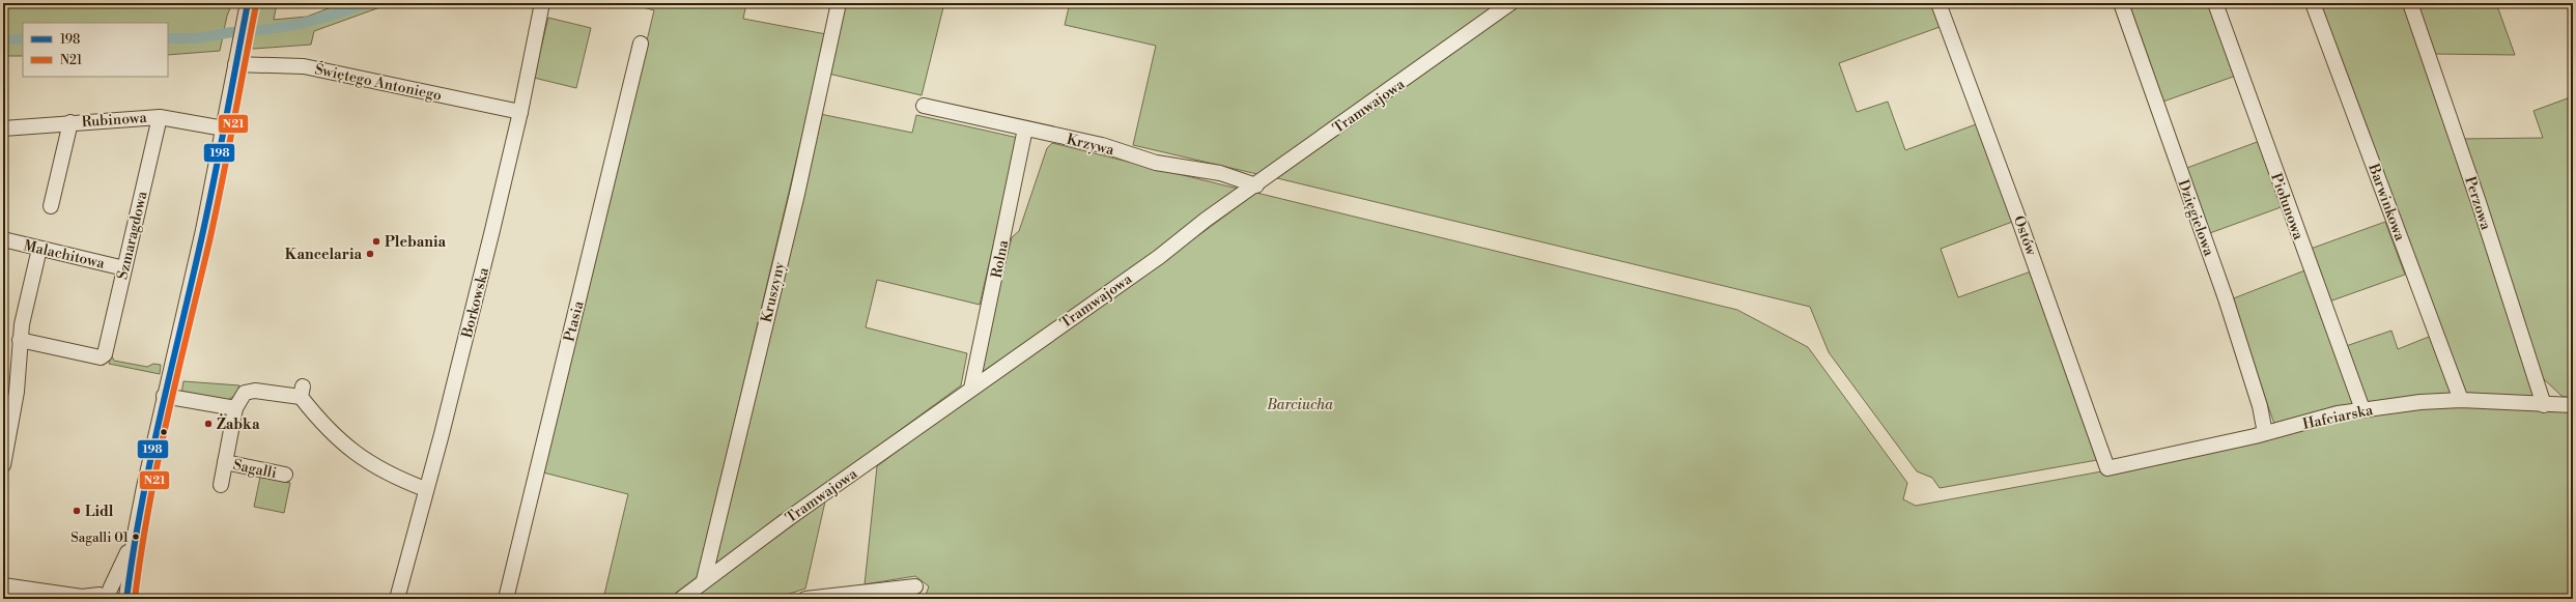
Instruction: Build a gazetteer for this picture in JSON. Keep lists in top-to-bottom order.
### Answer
{
  "streets": {
    "street": [
      "Świętego Antoniego",
      "Tramwajowa",
      "Rubinowa",
      "Krzywa",
      "Barwinkowa",
      "Perzowa",
      "Piołunowa",
      "Dzięgielowa",
      "Szmaragdowa",
      "Ostów",
      "Malachitowa",
      "Rolna",
      "Kruszyny",
      "Borkowska",
      "Ptasia",
      "Hafciarska",
      "Sagalli"
    ]
  },
  "crossings": [
    ["Świętego Antoniego", "Borkowska"],
    ["Tramwajowa", "Krzywa"],
    ["Tramwajowa", "Rolna"],
    ["Tramwajowa", "Kruszyny"],
    ["Rubinowa", "Szmaragdowa"],
    ["Krzywa", "Rolna"],
    ["Barwinkowa", "Hafciarska"],
    ["Perzowa", "Hafciarska"],
    ["Piołunowa", "Hafciarska"],
    ["Dzięgielowa", "Hafciarska"],
    ["Szmaragdowa", "Malachitowa"],
    ["Ostów", "Hafciarska"],
    ["Borkowska", "Sagalli"]
  ],
  "parks": ["Barciucha"],
  "places": [
    "Plebania",
    "Kancelaria",
    "Żabka",
    "Lidl",
    "Sagalli 01"
  ],
  "lines": ["transit line 198", "transit line N21"],
  "legend": ["198", "N21"]
}
